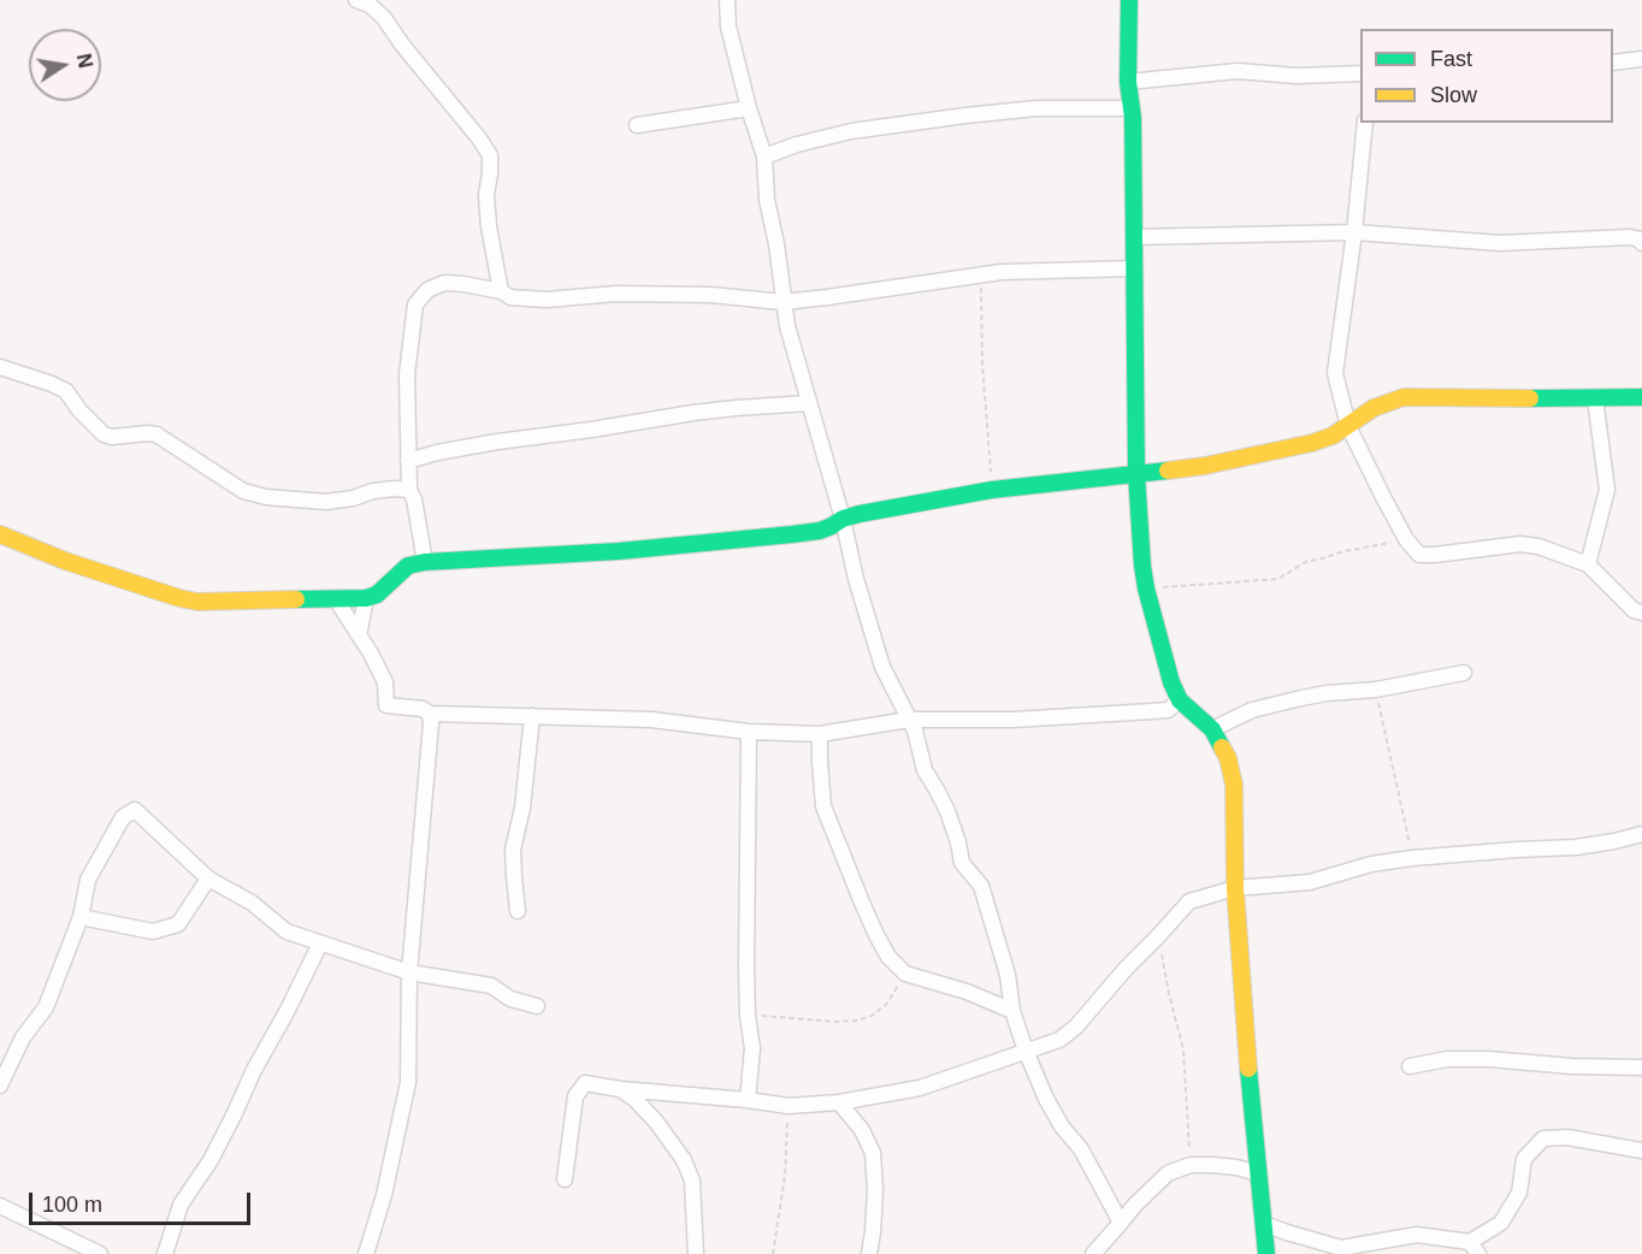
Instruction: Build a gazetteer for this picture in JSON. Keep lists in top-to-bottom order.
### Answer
{
  "legend": ["Fast", "Slow"],
  "scale_bar": "100 m",
  "north": "right"
}
